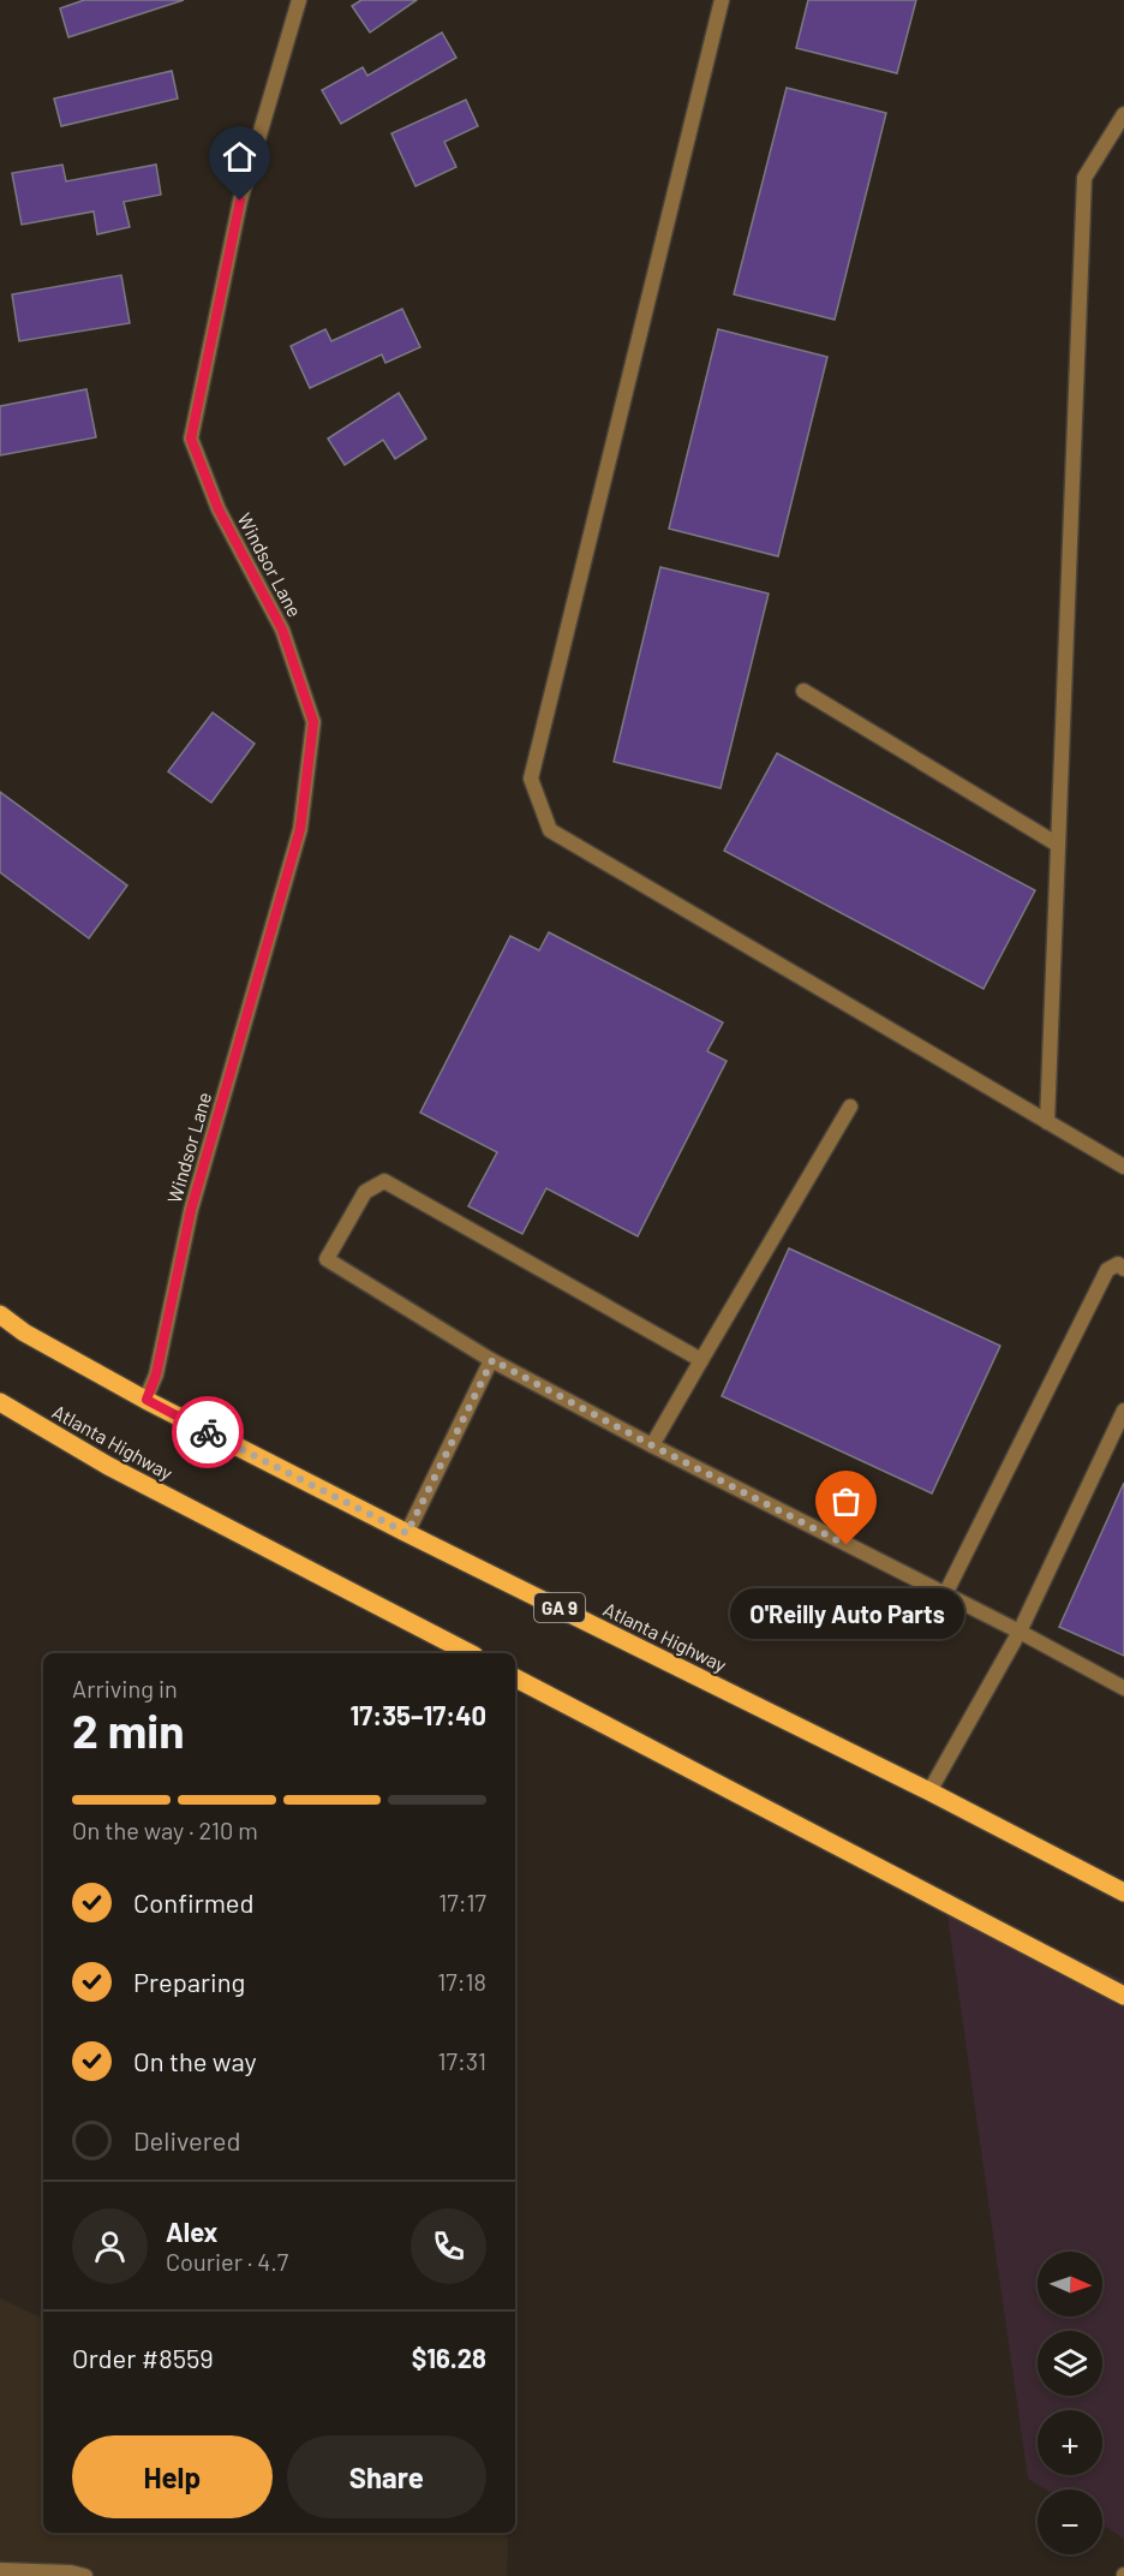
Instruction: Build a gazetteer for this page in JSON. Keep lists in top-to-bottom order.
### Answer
{
  "streets": {
    "main road": ["Atlanta Highway", "GA 9"],
    "street": ["Windsor Lane"]
  },
  "crossings": [
    ["Windsor Lane", "Atlanta Highway"]
  ],
  "places": ["O'Reilly Auto Parts"],
  "north": "right",
  "page": {
    "bubble": "O'Reilly Auto Parts",
    "heading": ["2 min", "Arriving in", "17:35–17:40"],
    "panel": [
      "Alex",
      "Courier · 4.7",
      "Order #8559",
      "$16.28"
    ],
    "bar": "On the way · 210 m",
    "list": [
      ["Confirmed", "17:17"],
      ["Preparing", "17:18"],
      ["On the way", "17:31"],
      "Delivered"
    ],
    "map_buttons": ["+", "−"],
    "buttons": ["Help", "Share"]
  }
}
